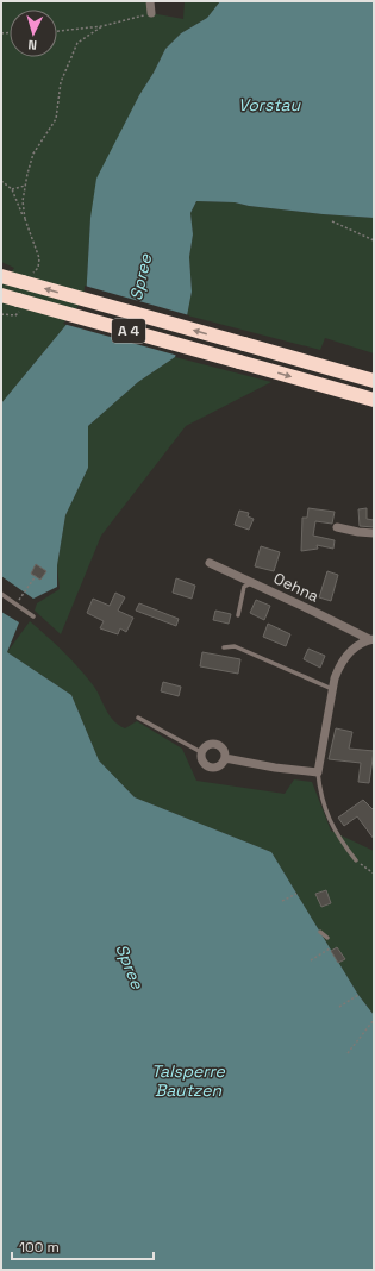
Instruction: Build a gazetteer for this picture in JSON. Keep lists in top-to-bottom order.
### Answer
{
  "streets": {
    "highway": ["A 4"],
    "street": ["Oehna"]
  },
  "water": ["Vorstau", "Spree", "Talsperre Bautzen"],
  "scale_bar": "100 m",
  "north": "bottom"
}
